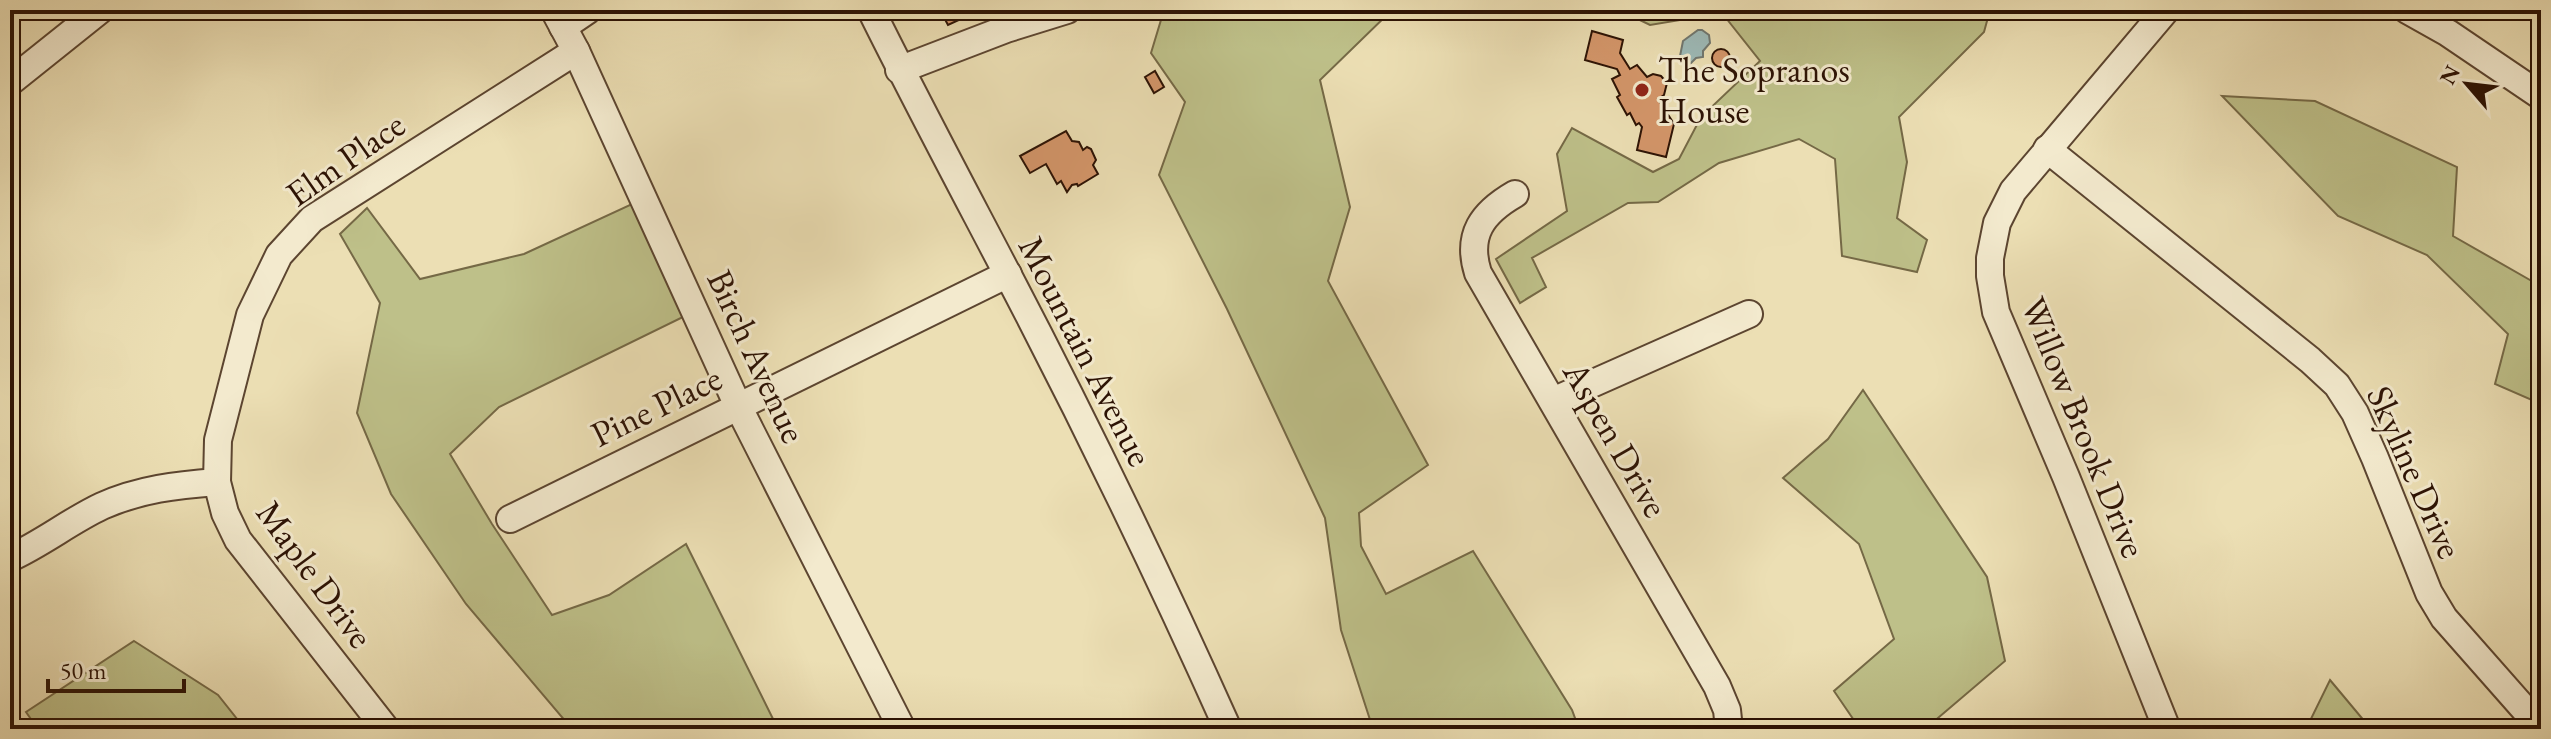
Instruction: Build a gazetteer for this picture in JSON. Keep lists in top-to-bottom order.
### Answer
{
  "streets": {
    "street": [
      "Elm Place",
      "Mountain Avenue",
      "Birch Avenue",
      "Pine Place",
      "Willow Brook Drive",
      "Aspen Drive",
      "Skyline Drive",
      "Maple Drive"
    ]
  },
  "crossings": [
    ["Elm Place", "Birch Avenue"],
    ["Elm Place", "Maple Drive"],
    ["Mountain Avenue", "Pine Place"],
    ["Birch Avenue", "Pine Place"],
    ["Willow Brook Drive", "Skyline Drive"]
  ],
  "places": ["The Sopranos House"],
  "scale_bar": "50 m",
  "north": "top left"
}
